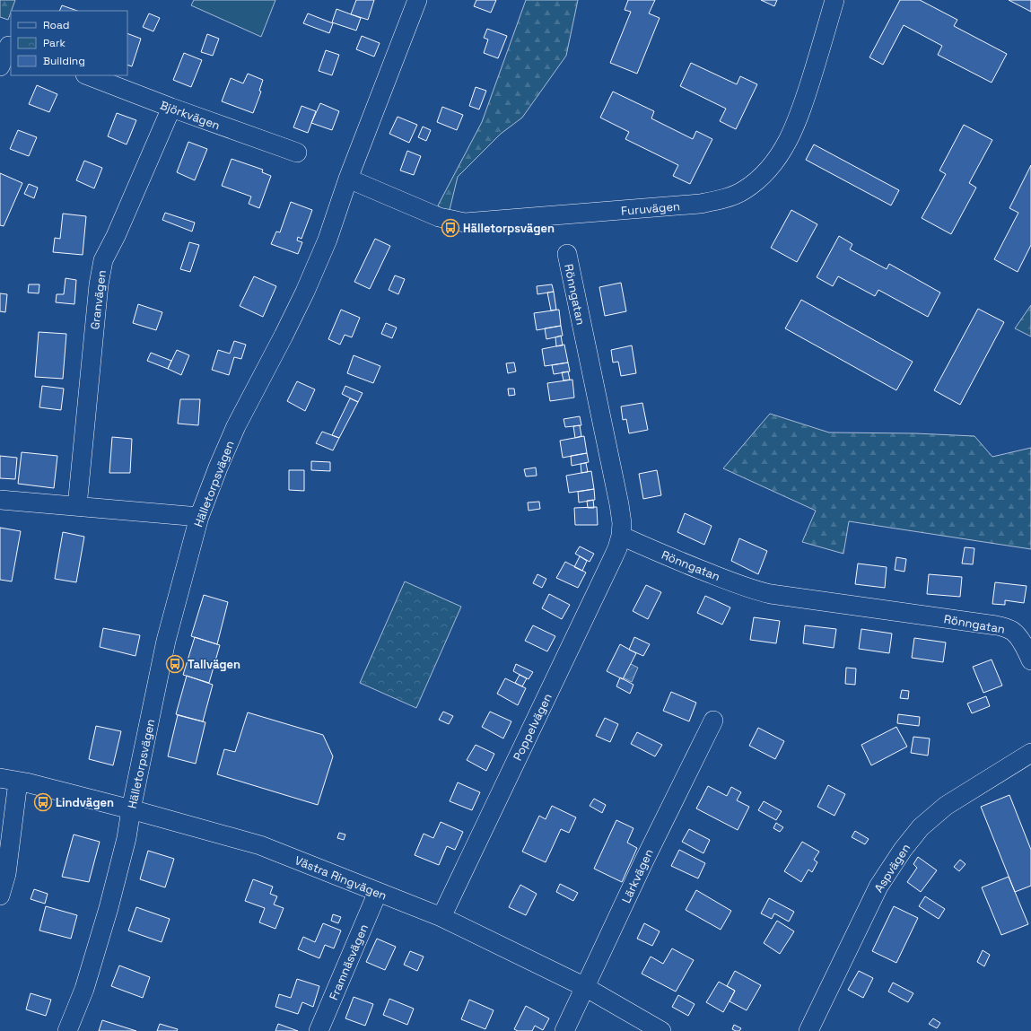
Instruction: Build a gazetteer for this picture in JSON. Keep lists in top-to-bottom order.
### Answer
{
  "streets": {
    "street": [
      "Björkvägen",
      "Furuvägen",
      "Rönngatan",
      "Granvägen",
      "Hälletorpsvägen",
      "Poppelvägen",
      "Aspvägen",
      "Lärkvägen",
      "Västra Ringvägen",
      "Framnäsvägen"
    ]
  },
  "crossings": [
    ["Björkvägen", "Granvägen"],
    ["Furuvägen", "Hälletorpsvägen"],
    ["Rönngatan", "Poppelvägen"],
    ["Hälletorpsvägen", "Västra Ringvägen"],
    ["Poppelvägen", "Västra Ringvägen"],
    ["Lärkvägen", "Västra Ringvägen"],
    ["Västra Ringvägen", "Framnäsvägen"]
  ],
  "places": {
    "bus stop": ["Hälletorpsvägen", "Tallvägen", "Lindvägen"]
  },
  "legend": ["Road", "Park", "Building"]
}
